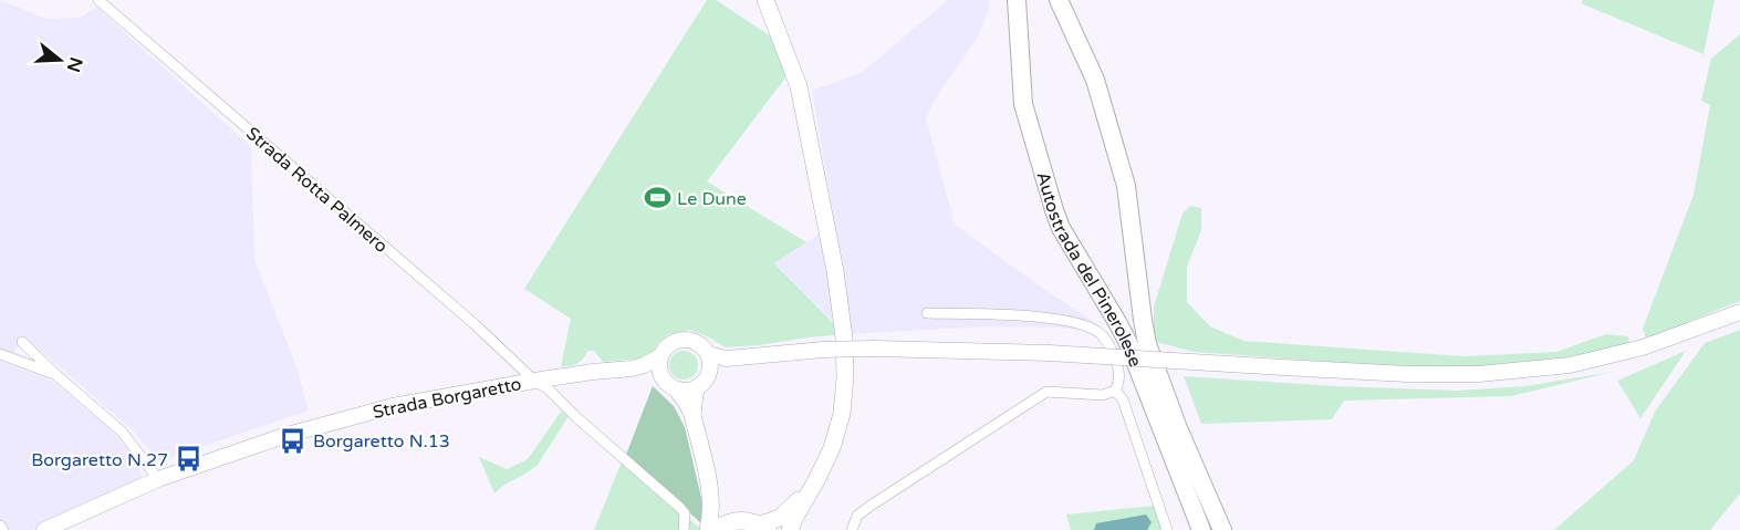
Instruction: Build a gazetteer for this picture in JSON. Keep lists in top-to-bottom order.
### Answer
{
  "streets": {
    "highway": ["Autostrada del Pinerolese"],
    "street": ["Strada Rotta Palmero", "Strada Borgaretto"]
  },
  "crossings": [
    ["Strada Rotta Palmero", "Strada Borgaretto"]
  ],
  "places": {
    "sports": ["Le Dune"],
    "bus stop": ["Borgaretto N.13", "Borgaretto N.27"]
  },
  "north": "right"
}
